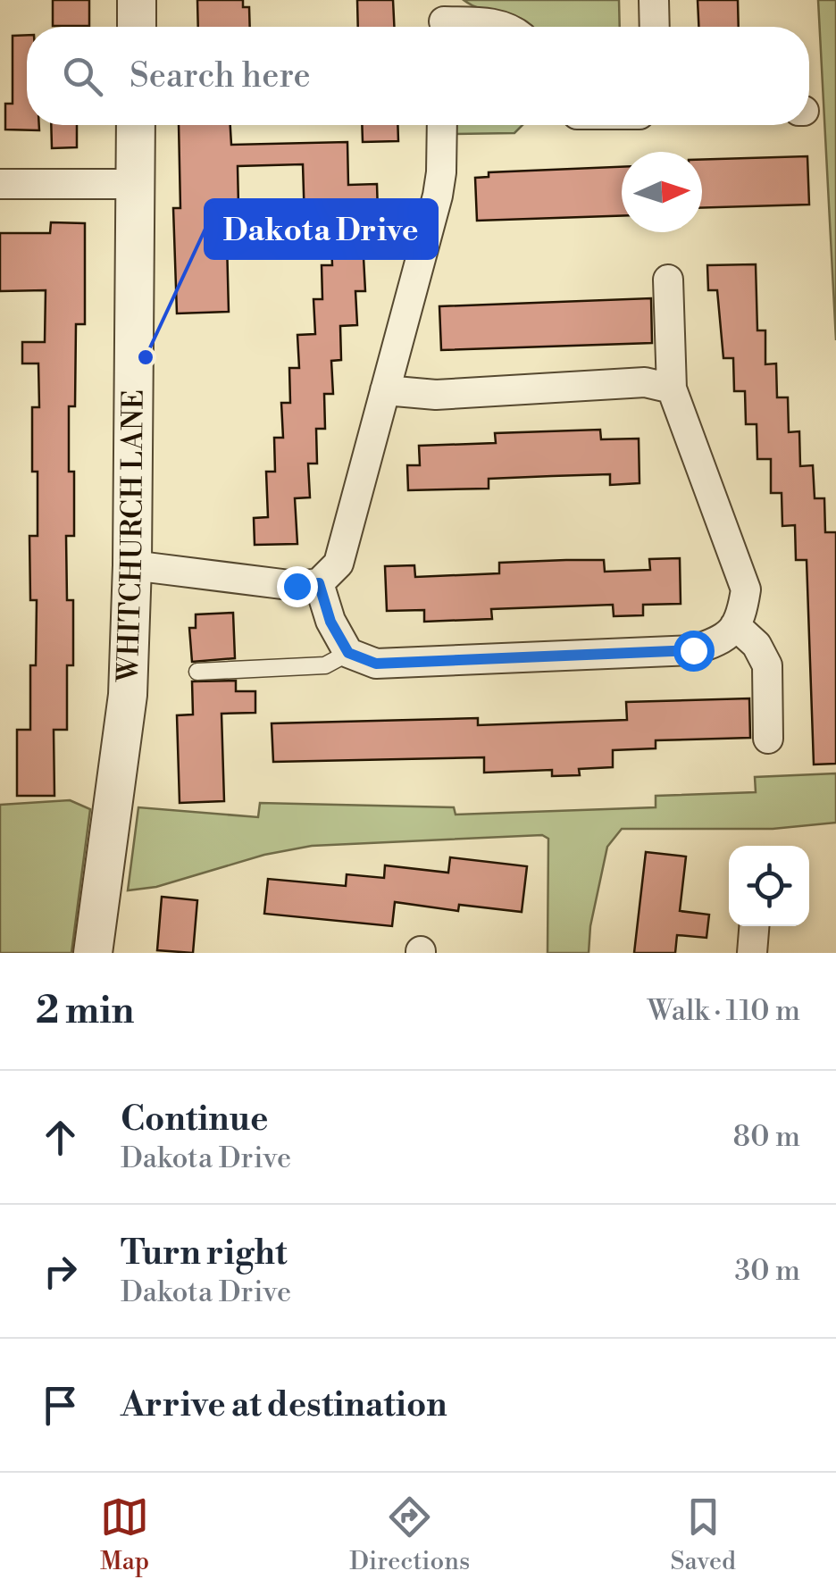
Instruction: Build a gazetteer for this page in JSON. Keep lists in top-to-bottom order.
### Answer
{
  "streets": {
    "street": ["WHITCHURCH LANE"]
  },
  "places": ["Dakota Drive"],
  "north": "right",
  "page": {
    "search": "Search here",
    "heading": ["2 min", "Walk · 110 m"],
    "list": [
      ["Continue", "Dakota Drive", "80 m"],
      ["Turn right", "Dakota Drive", "30 m"],
      "Arrive at destination"
    ],
    "nav": ["Map", "Directions", "Saved"]
  }
}
